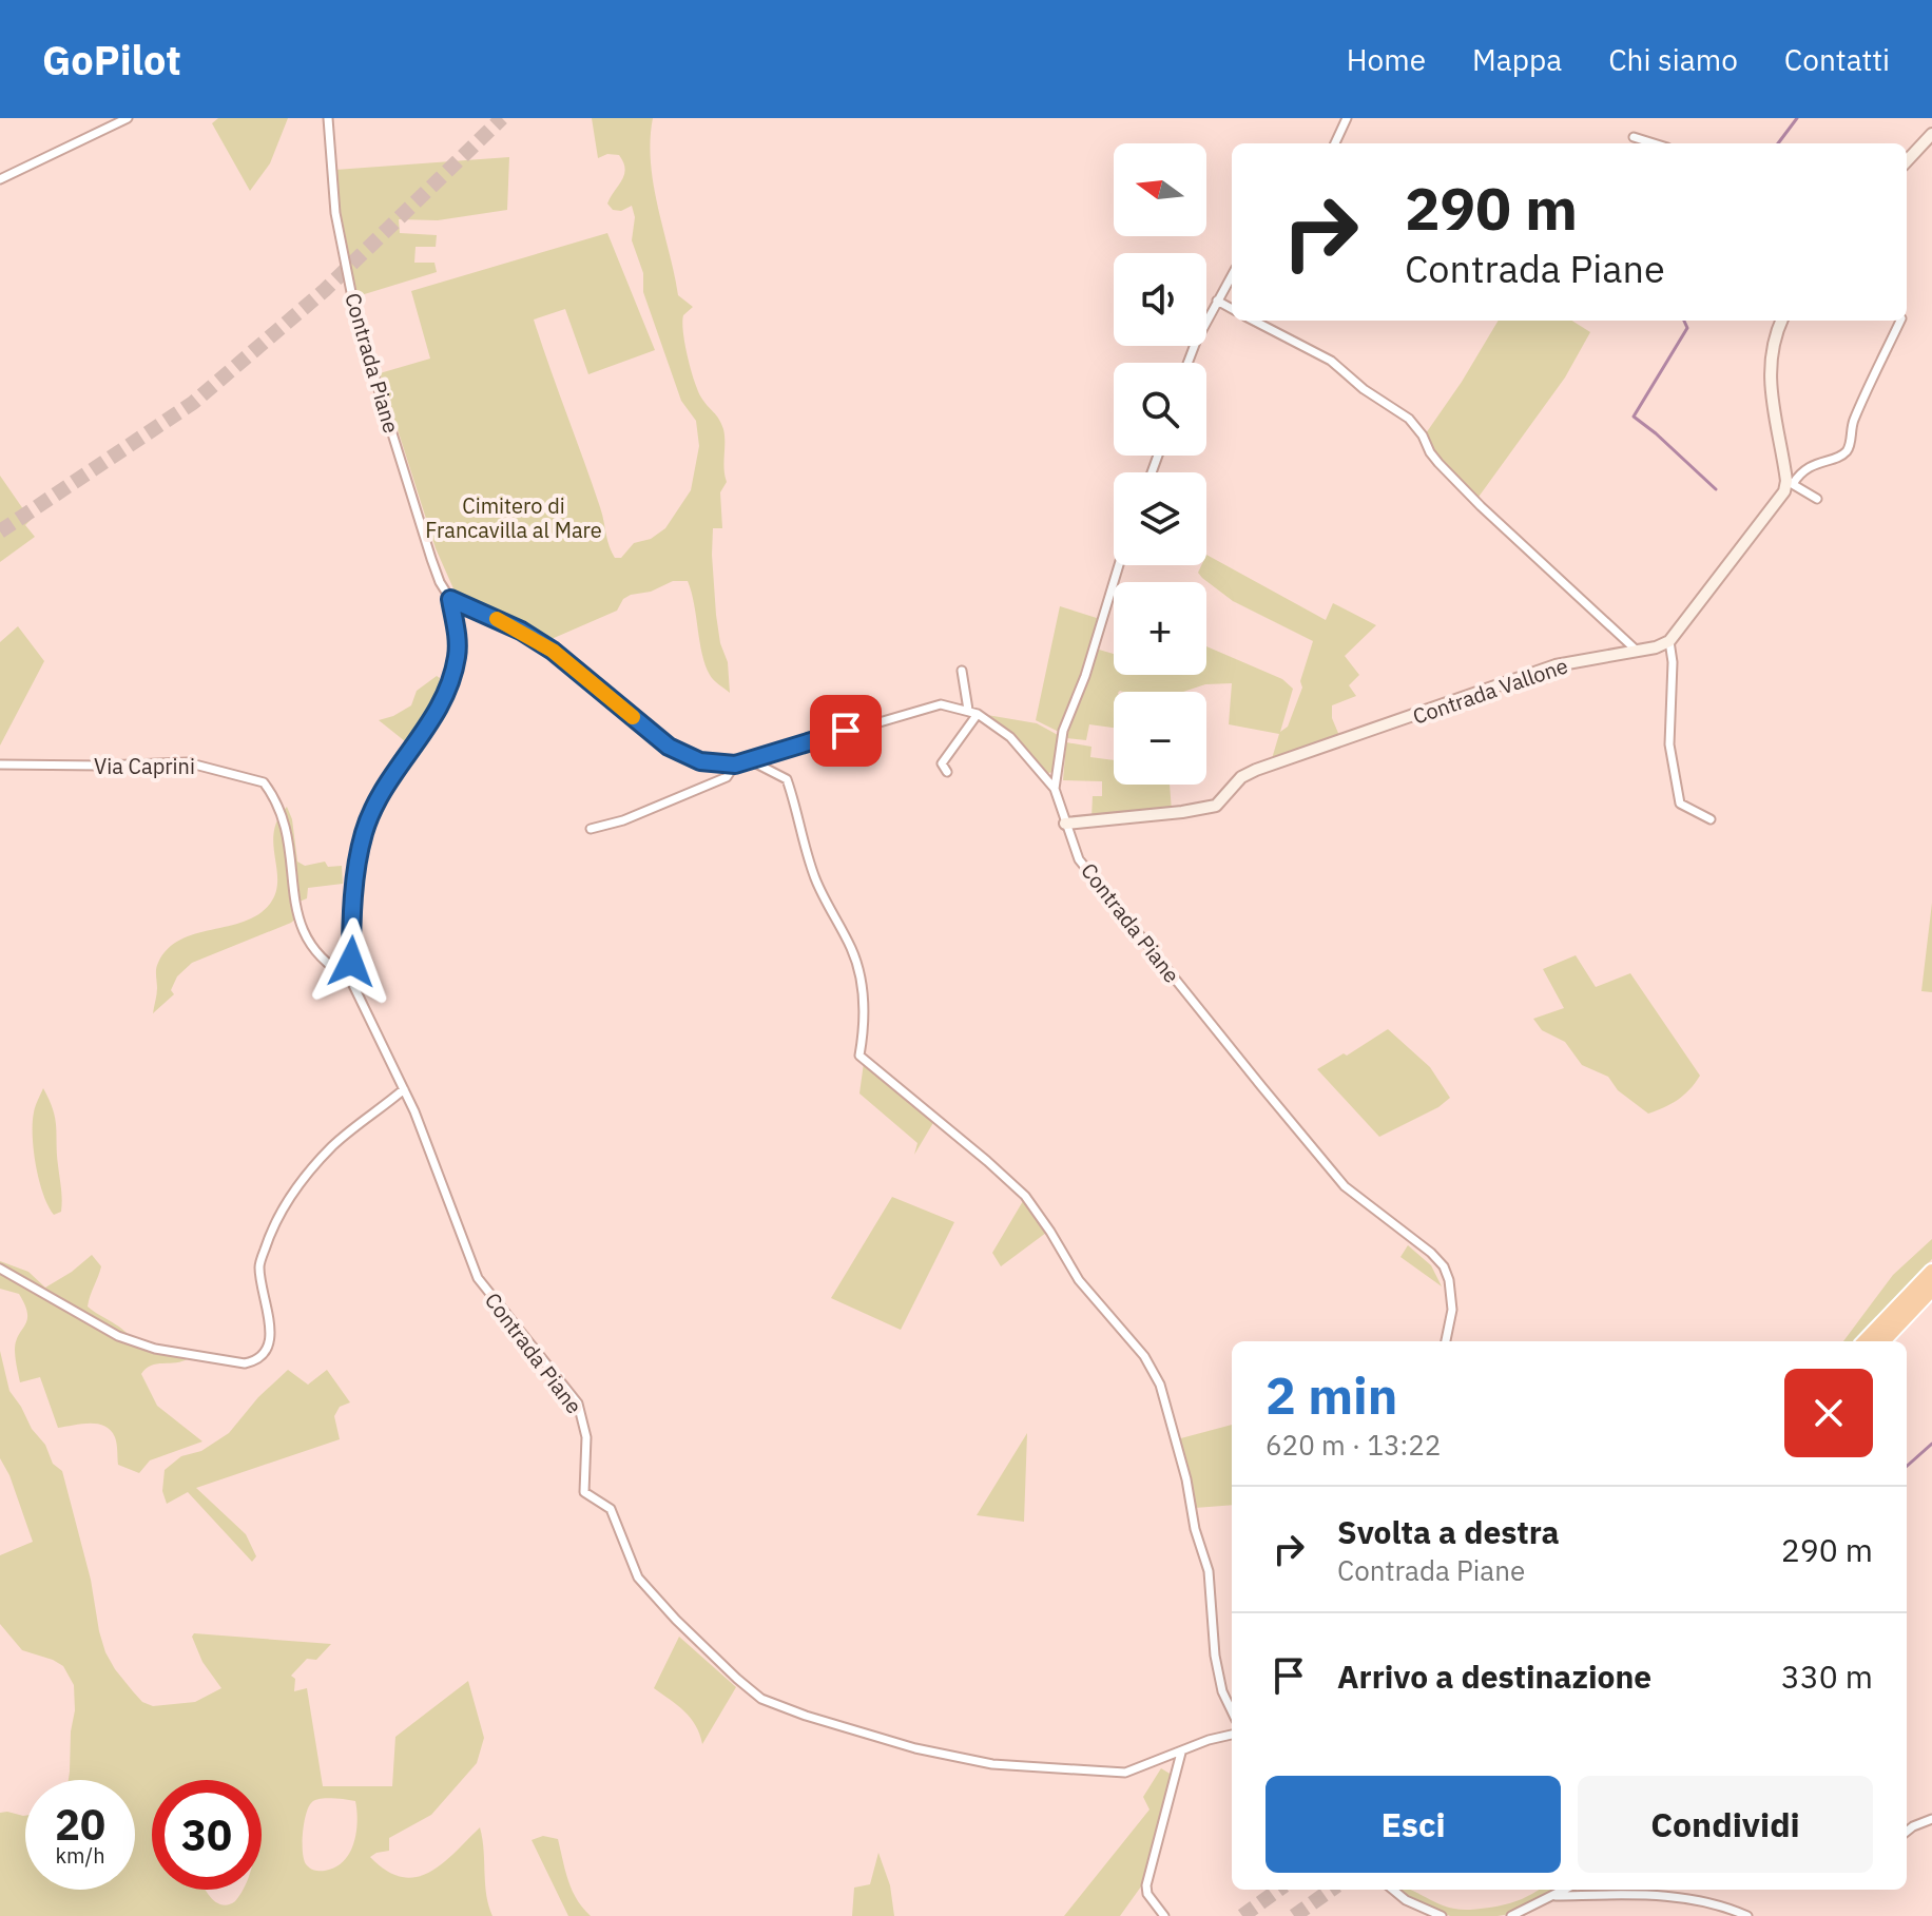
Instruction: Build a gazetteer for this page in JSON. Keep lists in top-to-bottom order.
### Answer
{
  "streets": {
    "street": ["Contrada Piane", "Contrada Vallone", "Via Caprini"]
  },
  "crossings": [
    ["Contrada Piane", "Contrada Vallone"],
    ["Contrada Piane", "Via Caprini"]
  ],
  "parks": ["Cimitero di Francavilla al Mare"],
  "north": "left",
  "page": {
    "header": "GoPilot",
    "nav": [
      "Home",
      "Mappa",
      "Chi siamo",
      "Contatti"
    ],
    "map_buttons": ["+", "−"],
    "turn": ["290 m", "Contrada Piane"],
    "heading": ["2 min", "620 m · 13:22"],
    "list": [
      {
        "name": "Svolta a destra",
        "note": "Contrada Piane",
        "value": "290 m"
      },
      {
        "name": "Arrivo a destinazione",
        "value": "330 m"
      }
    ],
    "buttons": ["Esci", "Condividi"],
    "speed": "20 km/h",
    "limit": "30"
  }
}
